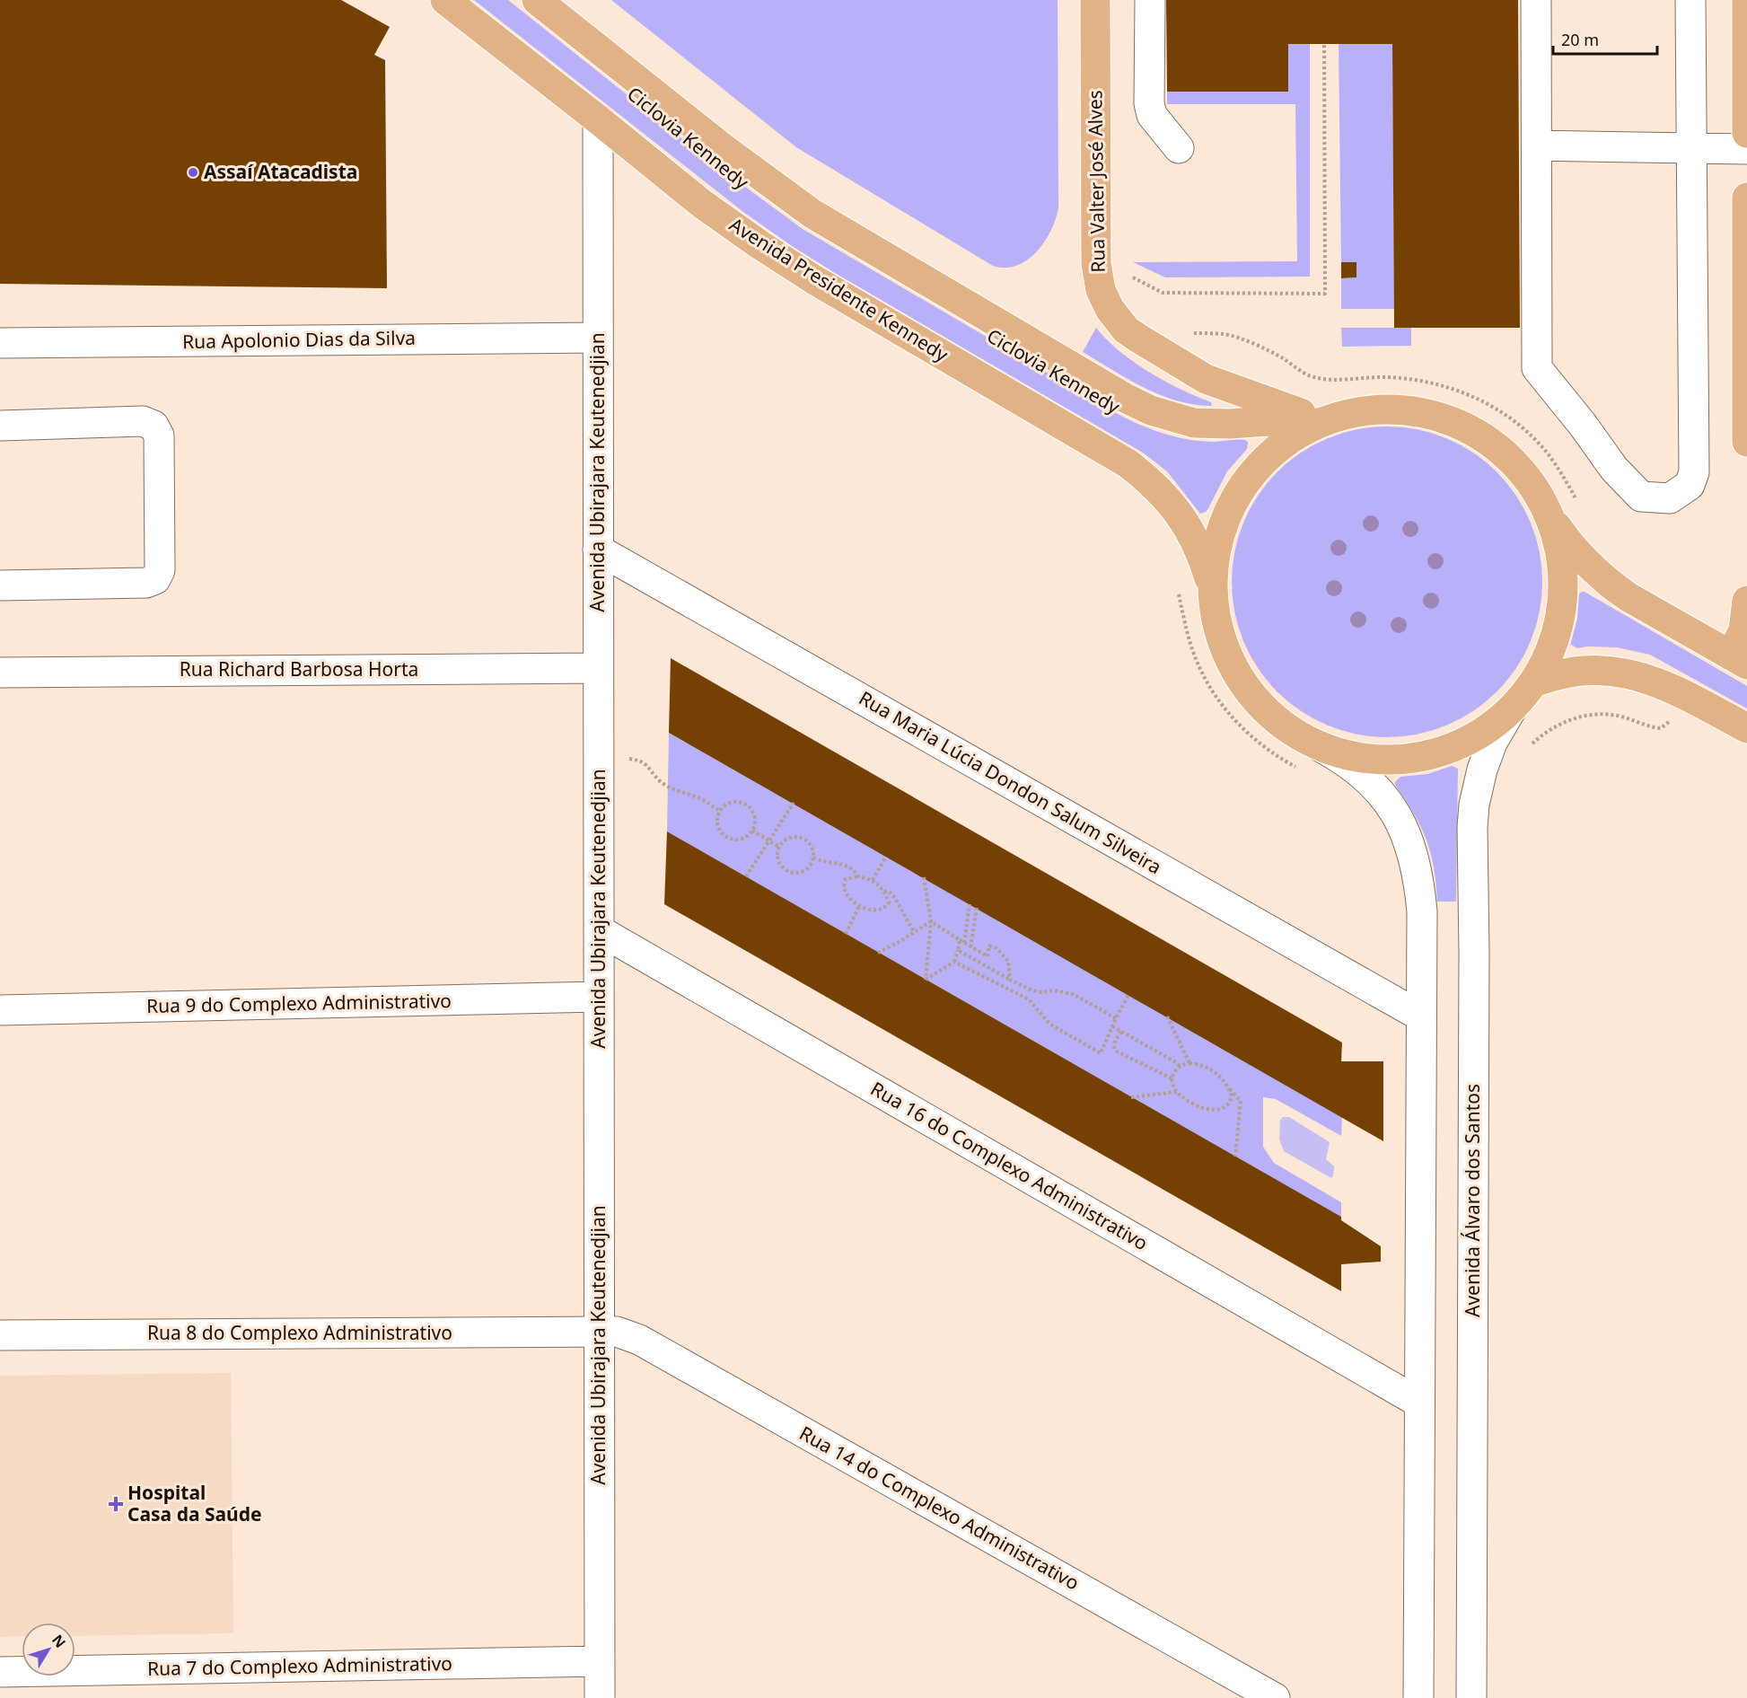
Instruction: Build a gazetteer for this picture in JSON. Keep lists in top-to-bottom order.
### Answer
{
  "streets": {
    "main road": ["Rua Valter José Alves", "Avenida Presidente Kennedy"],
    "street": [
      "Rua Apolonio Dias da Silva",
      "Avenida Ubirajara Keutenedjian",
      "Rua Richard Barbosa Horta",
      "Rua Maria Lúcia Dondon Salum Silveira",
      "Rua 9 do Complexo Administrativo",
      "Rua 16 do Complexo Administrativo",
      "Avenida Álvaro dos Santos",
      "Rua 8 do Complexo Administrativo",
      "Rua 14 do Complexo Administrativo",
      "Rua 7 do Complexo Administrativo"
    ]
  },
  "crossings": [
    ["Avenida Presidente Kennedy", "Avenida Ubirajara Keutenedjian"],
    ["Rua Apolonio Dias da Silva", "Avenida Ubirajara Keutenedjian"],
    ["Avenida Ubirajara Keutenedjian", "Rua Richard Barbosa Horta"],
    ["Avenida Ubirajara Keutenedjian", "Rua Maria Lúcia Dondon Salum Silveira"],
    ["Avenida Ubirajara Keutenedjian", "Rua 9 do Complexo Administrativo"],
    ["Avenida Ubirajara Keutenedjian", "Rua 16 do Complexo Administrativo"],
    ["Avenida Ubirajara Keutenedjian", "Rua 8 do Complexo Administrativo"],
    ["Avenida Ubirajara Keutenedjian", "Rua 14 do Complexo Administrativo"],
    ["Avenida Ubirajara Keutenedjian", "Rua 7 do Complexo Administrativo"],
    ["Rua 8 do Complexo Administrativo", "Rua 14 do Complexo Administrativo"]
  ],
  "places": {
    "other": ["Assaí Atacadista"],
    "health": ["Hospital Casa da Saúde"]
  },
  "scale_bar": "20 m",
  "north": "top right"
}
